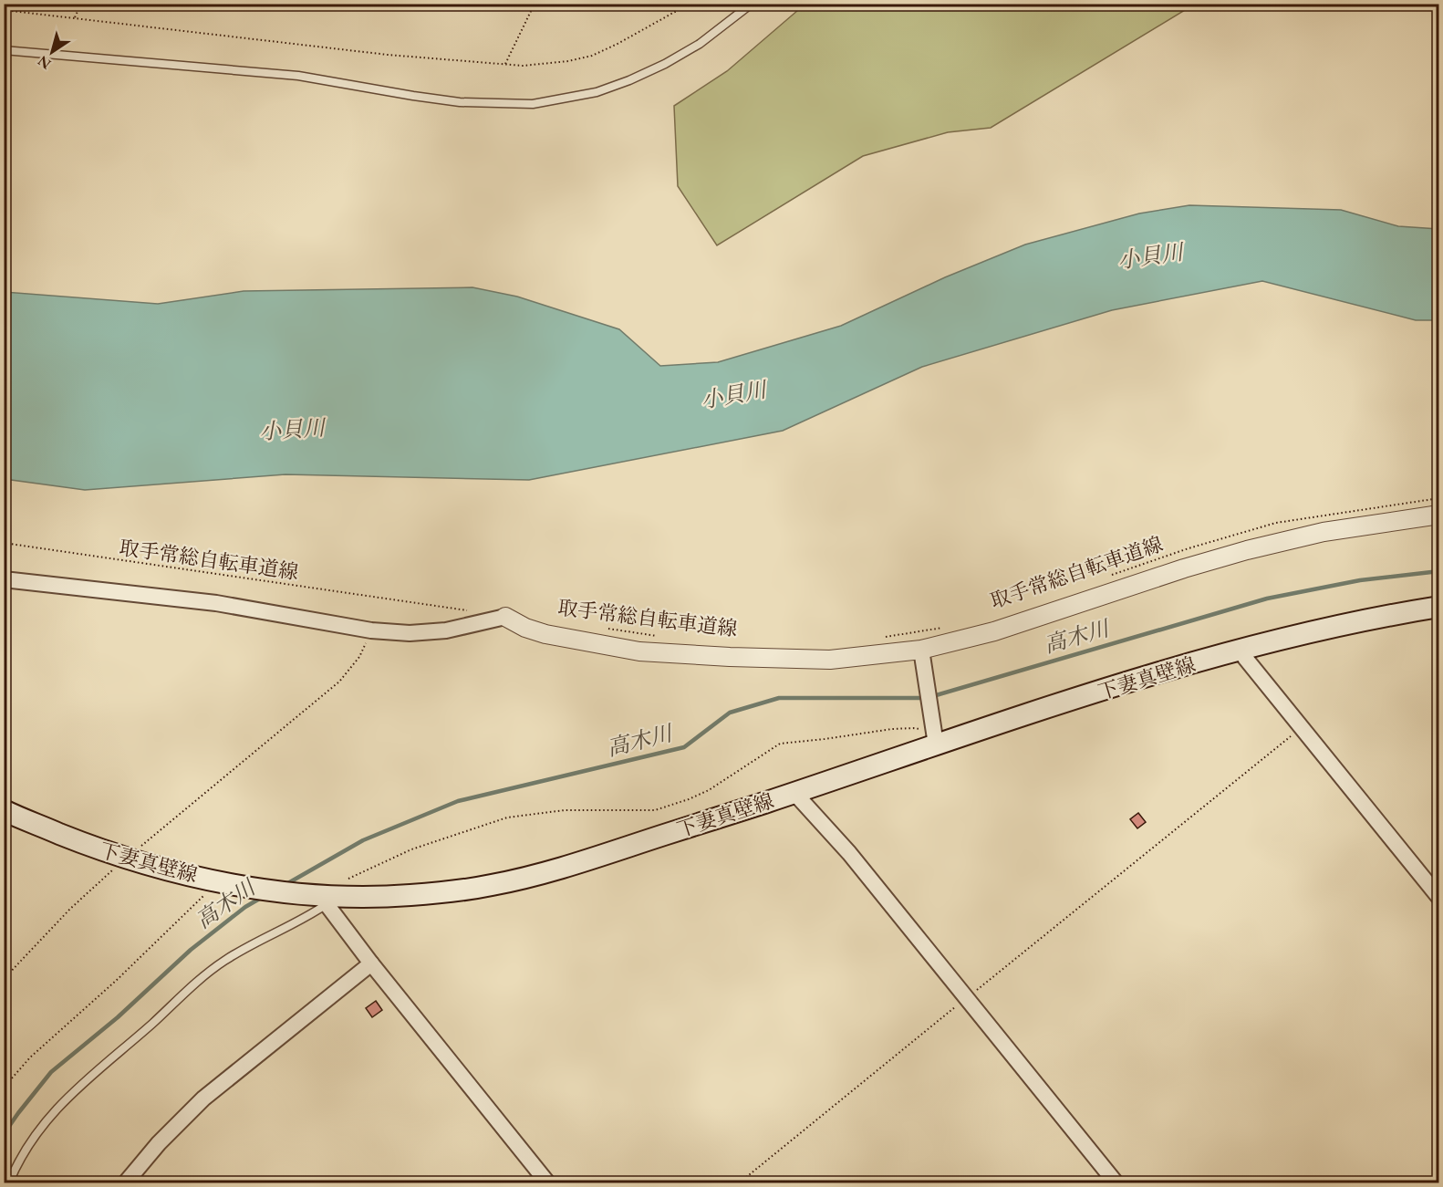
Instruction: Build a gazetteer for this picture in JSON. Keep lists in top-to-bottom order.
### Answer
{
  "streets": {
    "main road": ["下妻真壁線"],
    "path": ["取手常総自転車道線"]
  },
  "water": ["小貝川", "高木川"],
  "north": "bottom left"
}
